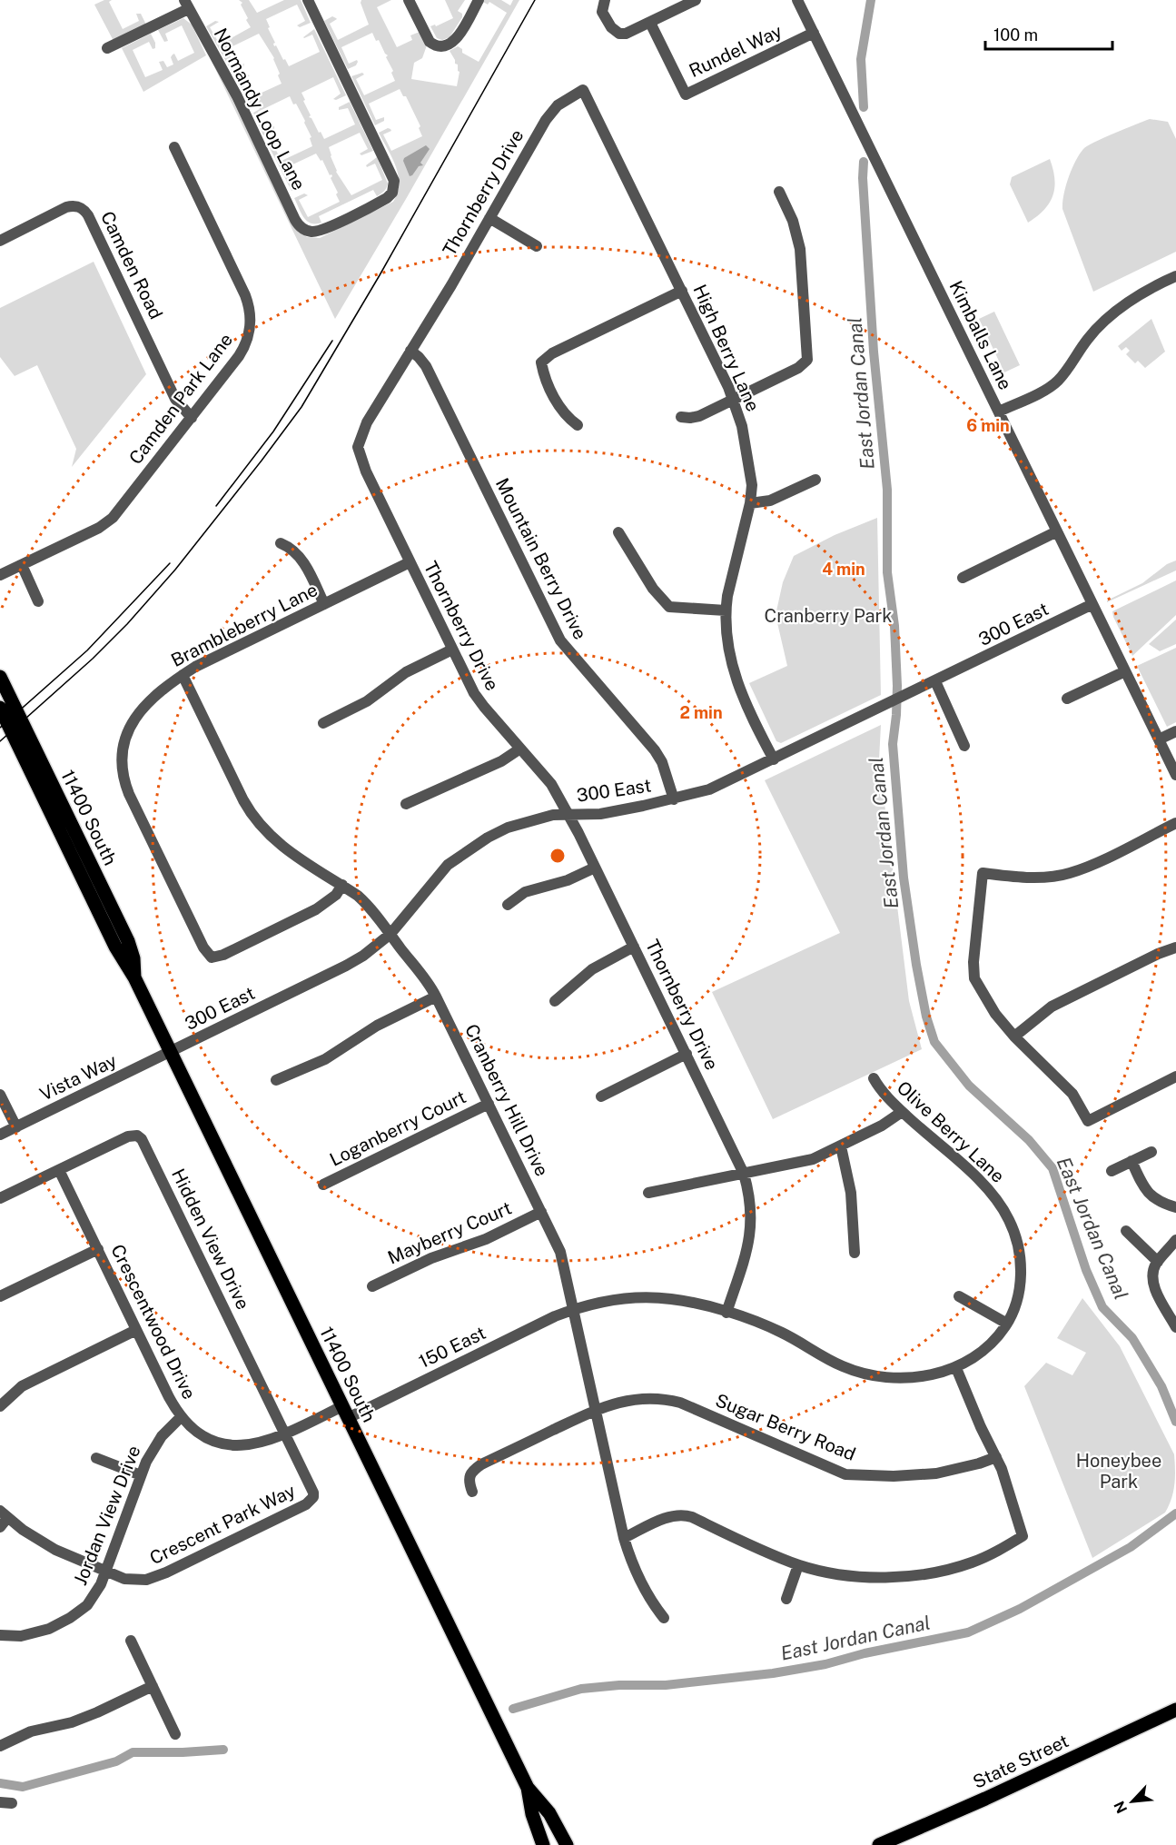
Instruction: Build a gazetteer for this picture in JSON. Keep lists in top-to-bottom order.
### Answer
{
  "streets": {
    "main road": ["11400 South", "State Street"],
    "street": [
      "Rundel Way",
      "Normandy Loop Lane",
      "Thornberry Drive",
      "Camden Road",
      "Kimballs Lane",
      "High Berry Lane",
      "Camden Park Lane",
      "Mountain Berry Drive",
      "300 East",
      "Brambleberry Lane",
      "Vista Way",
      "Cranberry Hill Drive",
      "Loganberry Court",
      "Olive Berry Lane",
      "Mayberry Court",
      "Hidden View Drive",
      "Crescentwood Drive",
      "150 East",
      "Sugar Berry Road",
      "Jordan View Drive",
      "Crescent Park Way"
    ]
  },
  "crossings": [
    ["Rundel Way", "Kimballs Lane"],
    ["Thornberry Drive", "High Berry Lane"],
    ["Thornberry Drive", "Mountain Berry Drive"],
    ["Thornberry Drive", "300 East"],
    ["Thornberry Drive", "Brambleberry Lane"],
    ["Thornberry Drive", "Olive Berry Lane"],
    ["Camden Road", "Camden Park Lane"],
    ["Kimballs Lane", "300 East"],
    ["High Berry Lane", "300 East"],
    ["Mountain Berry Drive", "300 East"],
    ["300 East", "11400 South"],
    ["300 East", "Vista Way"],
    ["300 East", "Cranberry Hill Drive"],
    ["Brambleberry Lane", "Cranberry Hill Drive"],
    ["11400 South", "Vista Way"],
    ["11400 South", "Crescentwood Drive"],
    ["11400 South", "150 East"],
    ["Cranberry Hill Drive", "Loganberry Court"],
    ["Cranberry Hill Drive", "Olive Berry Lane"],
    ["Cranberry Hill Drive", "Mayberry Court"],
    ["Cranberry Hill Drive", "150 East"],
    ["Cranberry Hill Drive", "Sugar Berry Road"],
    ["Olive Berry Lane", "150 East"],
    ["Hidden View Drive", "Crescentwood Drive"],
    ["Hidden View Drive", "Crescent Park Way"],
    ["Crescentwood Drive", "150 East"],
    ["Crescentwood Drive", "Jordan View Drive"],
    ["Jordan View Drive", "Crescent Park Way"]
  ],
  "water": ["East Jordan Canal"],
  "parks": ["Cranberry Park", "Honeybee Park"],
  "scale_bar": "100 m",
  "north": "bottom left",
  "rings": ["6 min", "4 min", "2 min"]
}
